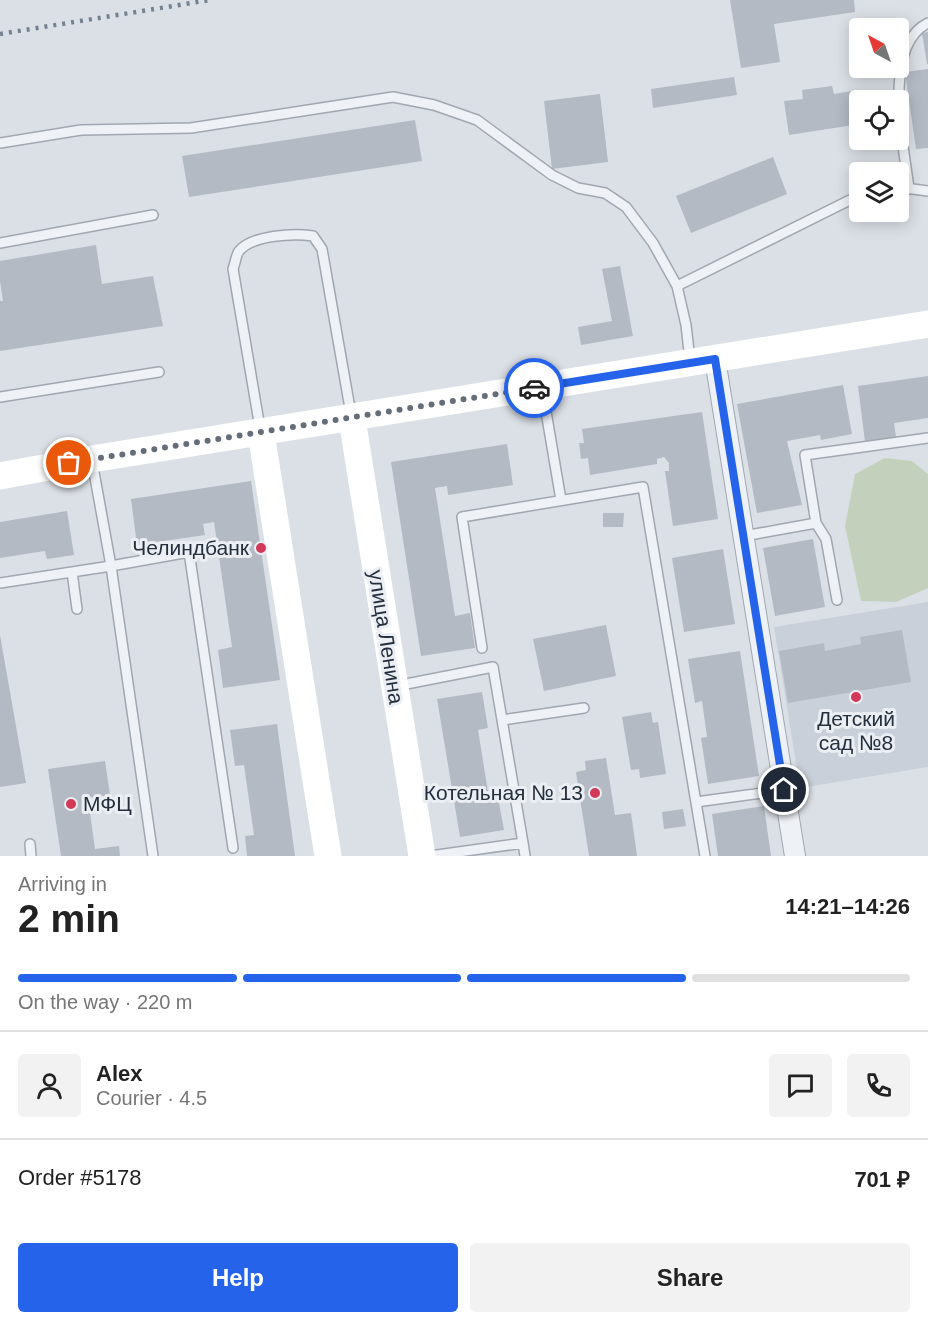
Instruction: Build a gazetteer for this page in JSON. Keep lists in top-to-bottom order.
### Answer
{
  "streets": {
    "main road": ["улица Ленина"]
  },
  "places": [
    "Челиндбанк",
    "Детский сад №8",
    "Котельная № 13",
    "МФЦ"
  ],
  "north": "top left",
  "page": {
    "heading": ["2 min", "Arriving in", "14:21–14:26"],
    "panel": [
      "Alex",
      "Courier · 4.5",
      "Order #5178",
      "701 ₽"
    ],
    "bar": "On the way · 220 m",
    "buttons": ["Help", "Share"]
  }
}
